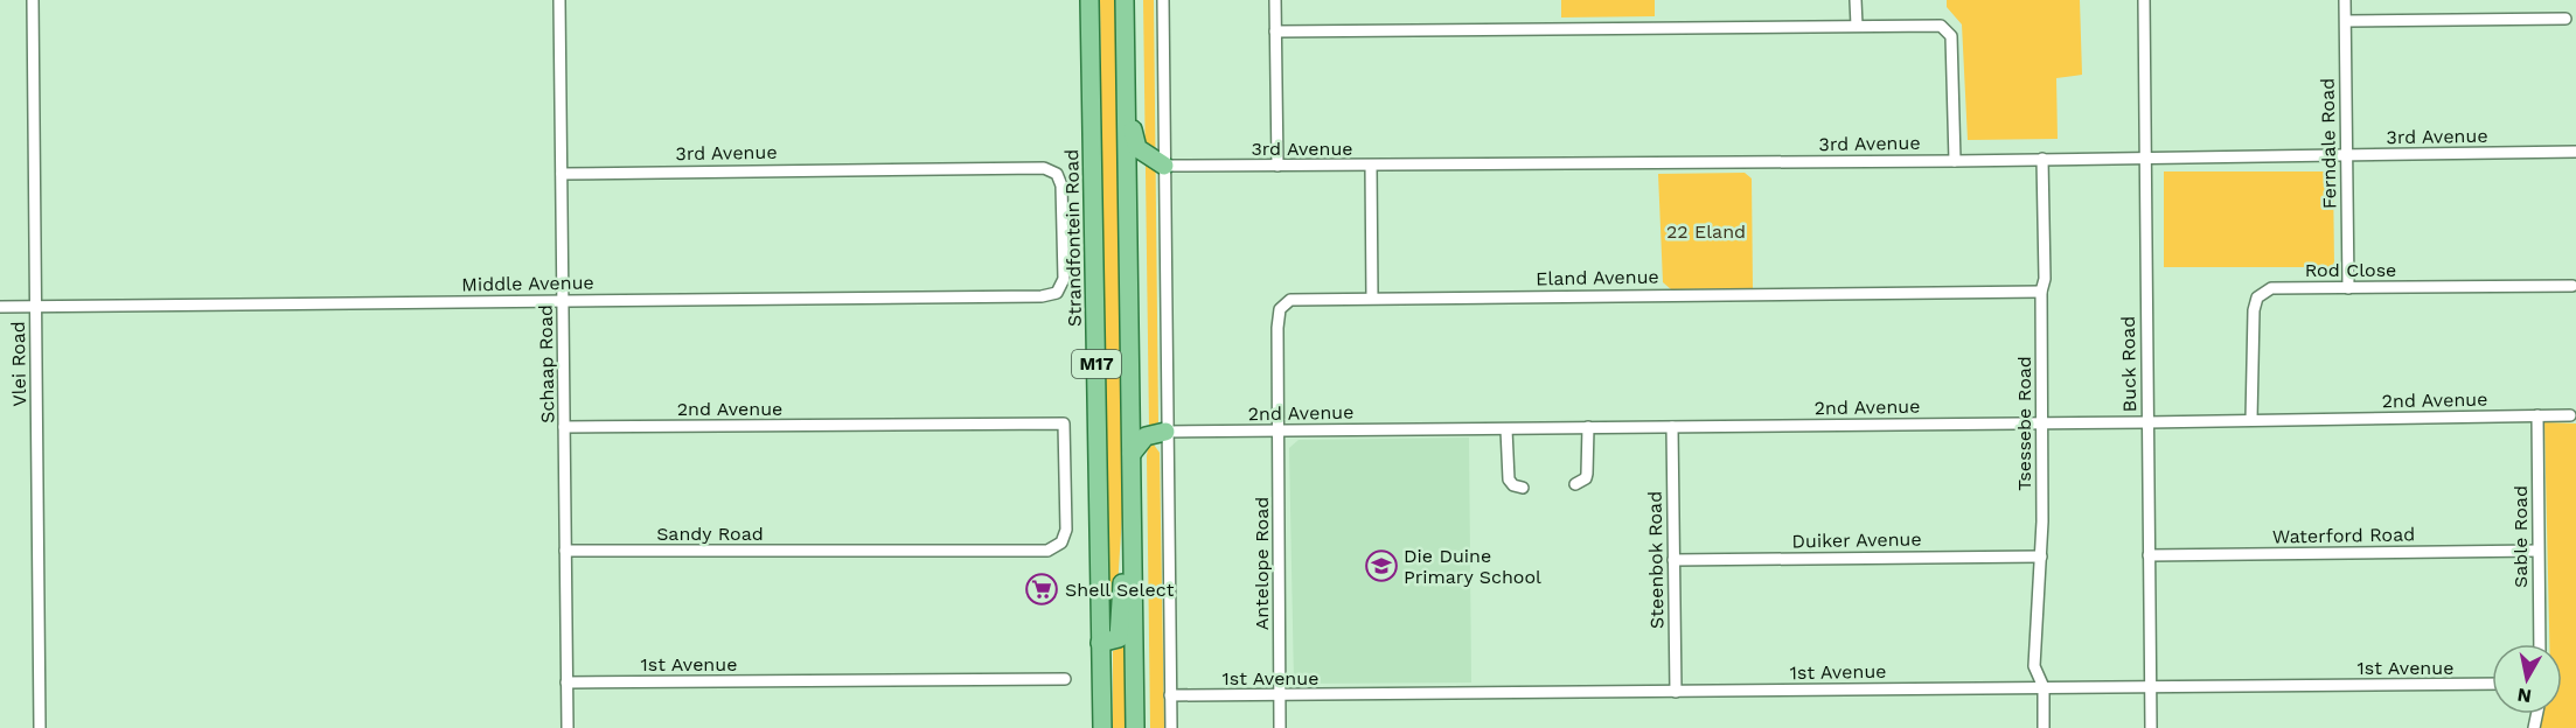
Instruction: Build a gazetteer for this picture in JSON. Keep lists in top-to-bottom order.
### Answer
{
  "streets": {
    "main road": ["Strandfontein Road", "M17"],
    "street": [
      "3rd Avenue",
      "Ferndale Road",
      "Rod Close",
      "Eland Avenue",
      "Middle Avenue",
      "Vlei Road",
      "Schaap Road",
      "Buck Road",
      "2nd Avenue",
      "Tsessebe Road",
      "Sandy Road",
      "Waterford Road",
      "Sable Road",
      "Duiker Avenue",
      "Steenbok Road",
      "Antelope Road",
      "1st Avenue"
    ]
  },
  "crossings": [
    ["3rd Avenue", "Ferndale Road"],
    ["3rd Avenue", "Middle Avenue"],
    ["3rd Avenue", "Schaap Road"],
    ["3rd Avenue", "Buck Road"],
    ["3rd Avenue", "Tsessebe Road"],
    ["Ferndale Road", "Rod Close"],
    ["Rod Close", "2nd Avenue"],
    ["Eland Avenue", "2nd Avenue"],
    ["Eland Avenue", "Tsessebe Road"],
    ["Eland Avenue", "Antelope Road"],
    ["Middle Avenue", "Vlei Road"],
    ["Middle Avenue", "Schaap Road"],
    ["Schaap Road", "2nd Avenue"],
    ["Schaap Road", "Sandy Road"],
    ["Schaap Road", "1st Avenue"],
    ["Buck Road", "2nd Avenue"],
    ["Buck Road", "Waterford Road"],
    ["Buck Road", "1st Avenue"],
    ["2nd Avenue", "Tsessebe Road"],
    ["2nd Avenue", "Sandy Road"],
    ["2nd Avenue", "Sable Road"],
    ["2nd Avenue", "Steenbok Road"],
    ["2nd Avenue", "Antelope Road"],
    ["Tsessebe Road", "Duiker Avenue"],
    ["Tsessebe Road", "1st Avenue"],
    ["Waterford Road", "Sable Road"],
    ["Duiker Avenue", "Steenbok Road"],
    ["Steenbok Road", "1st Avenue"],
    ["Antelope Road", "1st Avenue"]
  ],
  "parks": ["22 Eland"],
  "places": {
    "school or university": ["Die Duine Primary School"],
    "supermarket": ["Shell Select"]
  },
  "north": "bottom"
}
